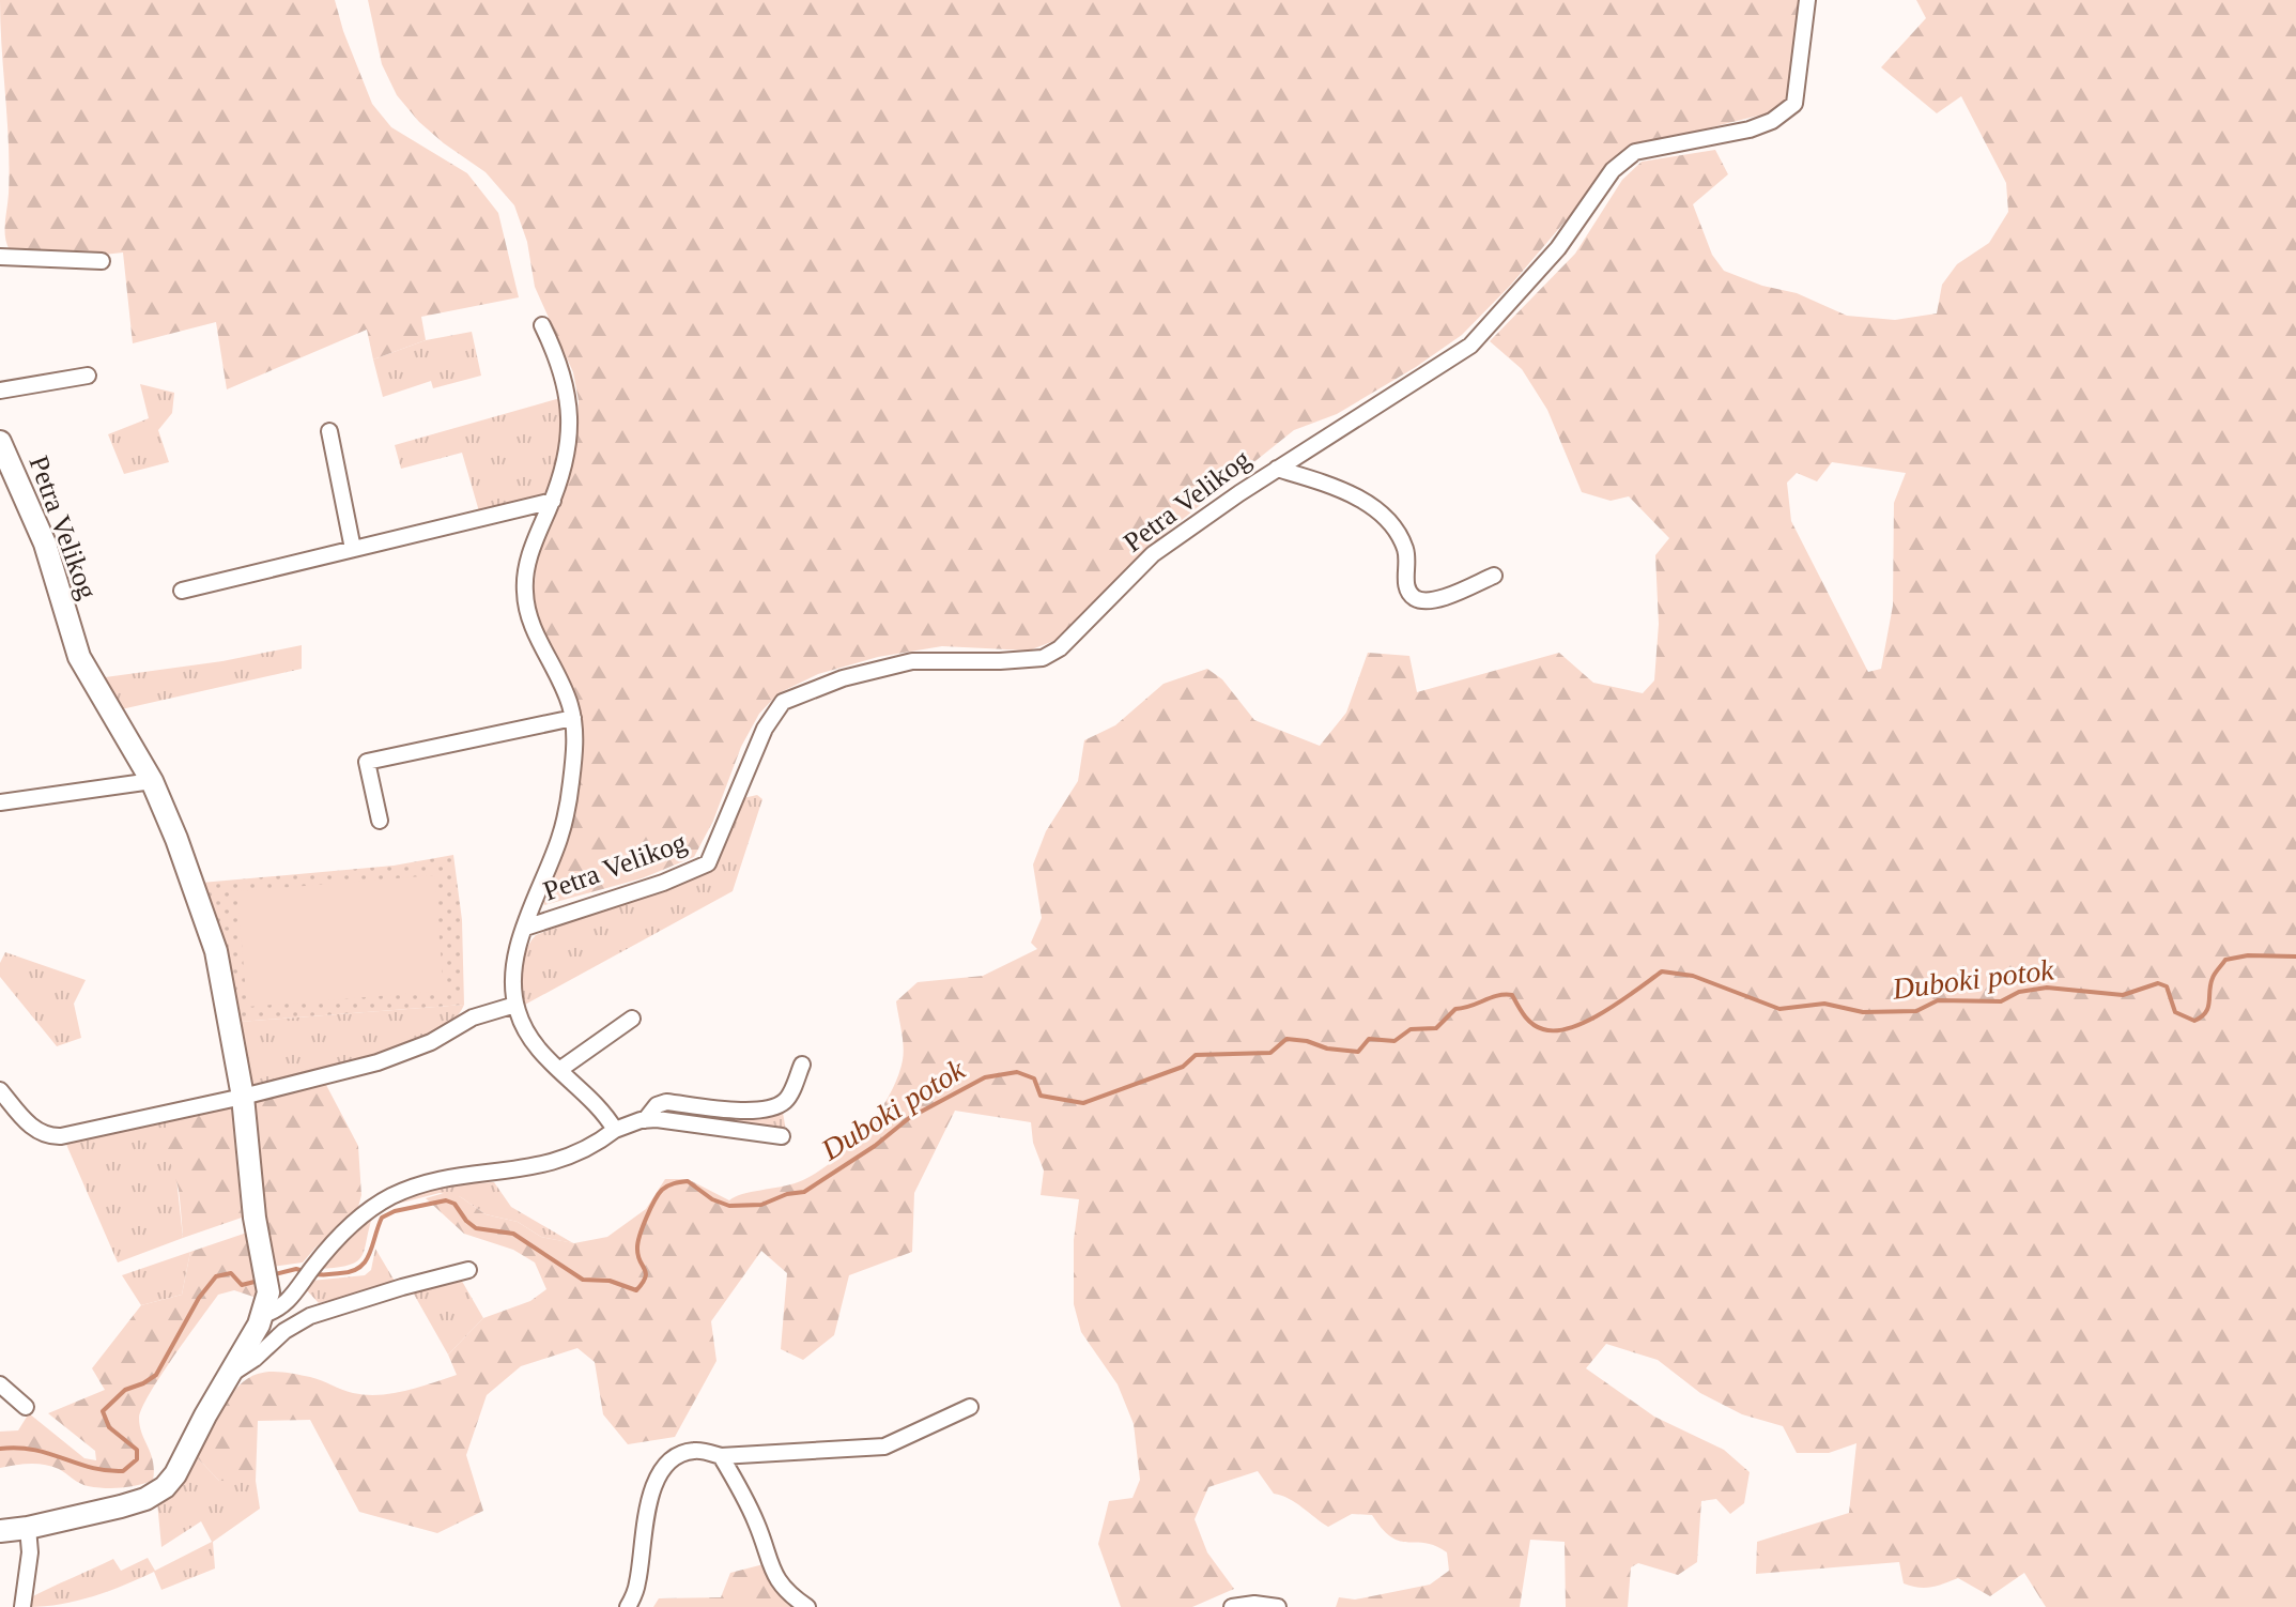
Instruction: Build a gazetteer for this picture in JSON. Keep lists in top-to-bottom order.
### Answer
{
  "streets": {
    "street": ["Petra Velikog"]
  },
  "water": ["Duboki potok"]
}
